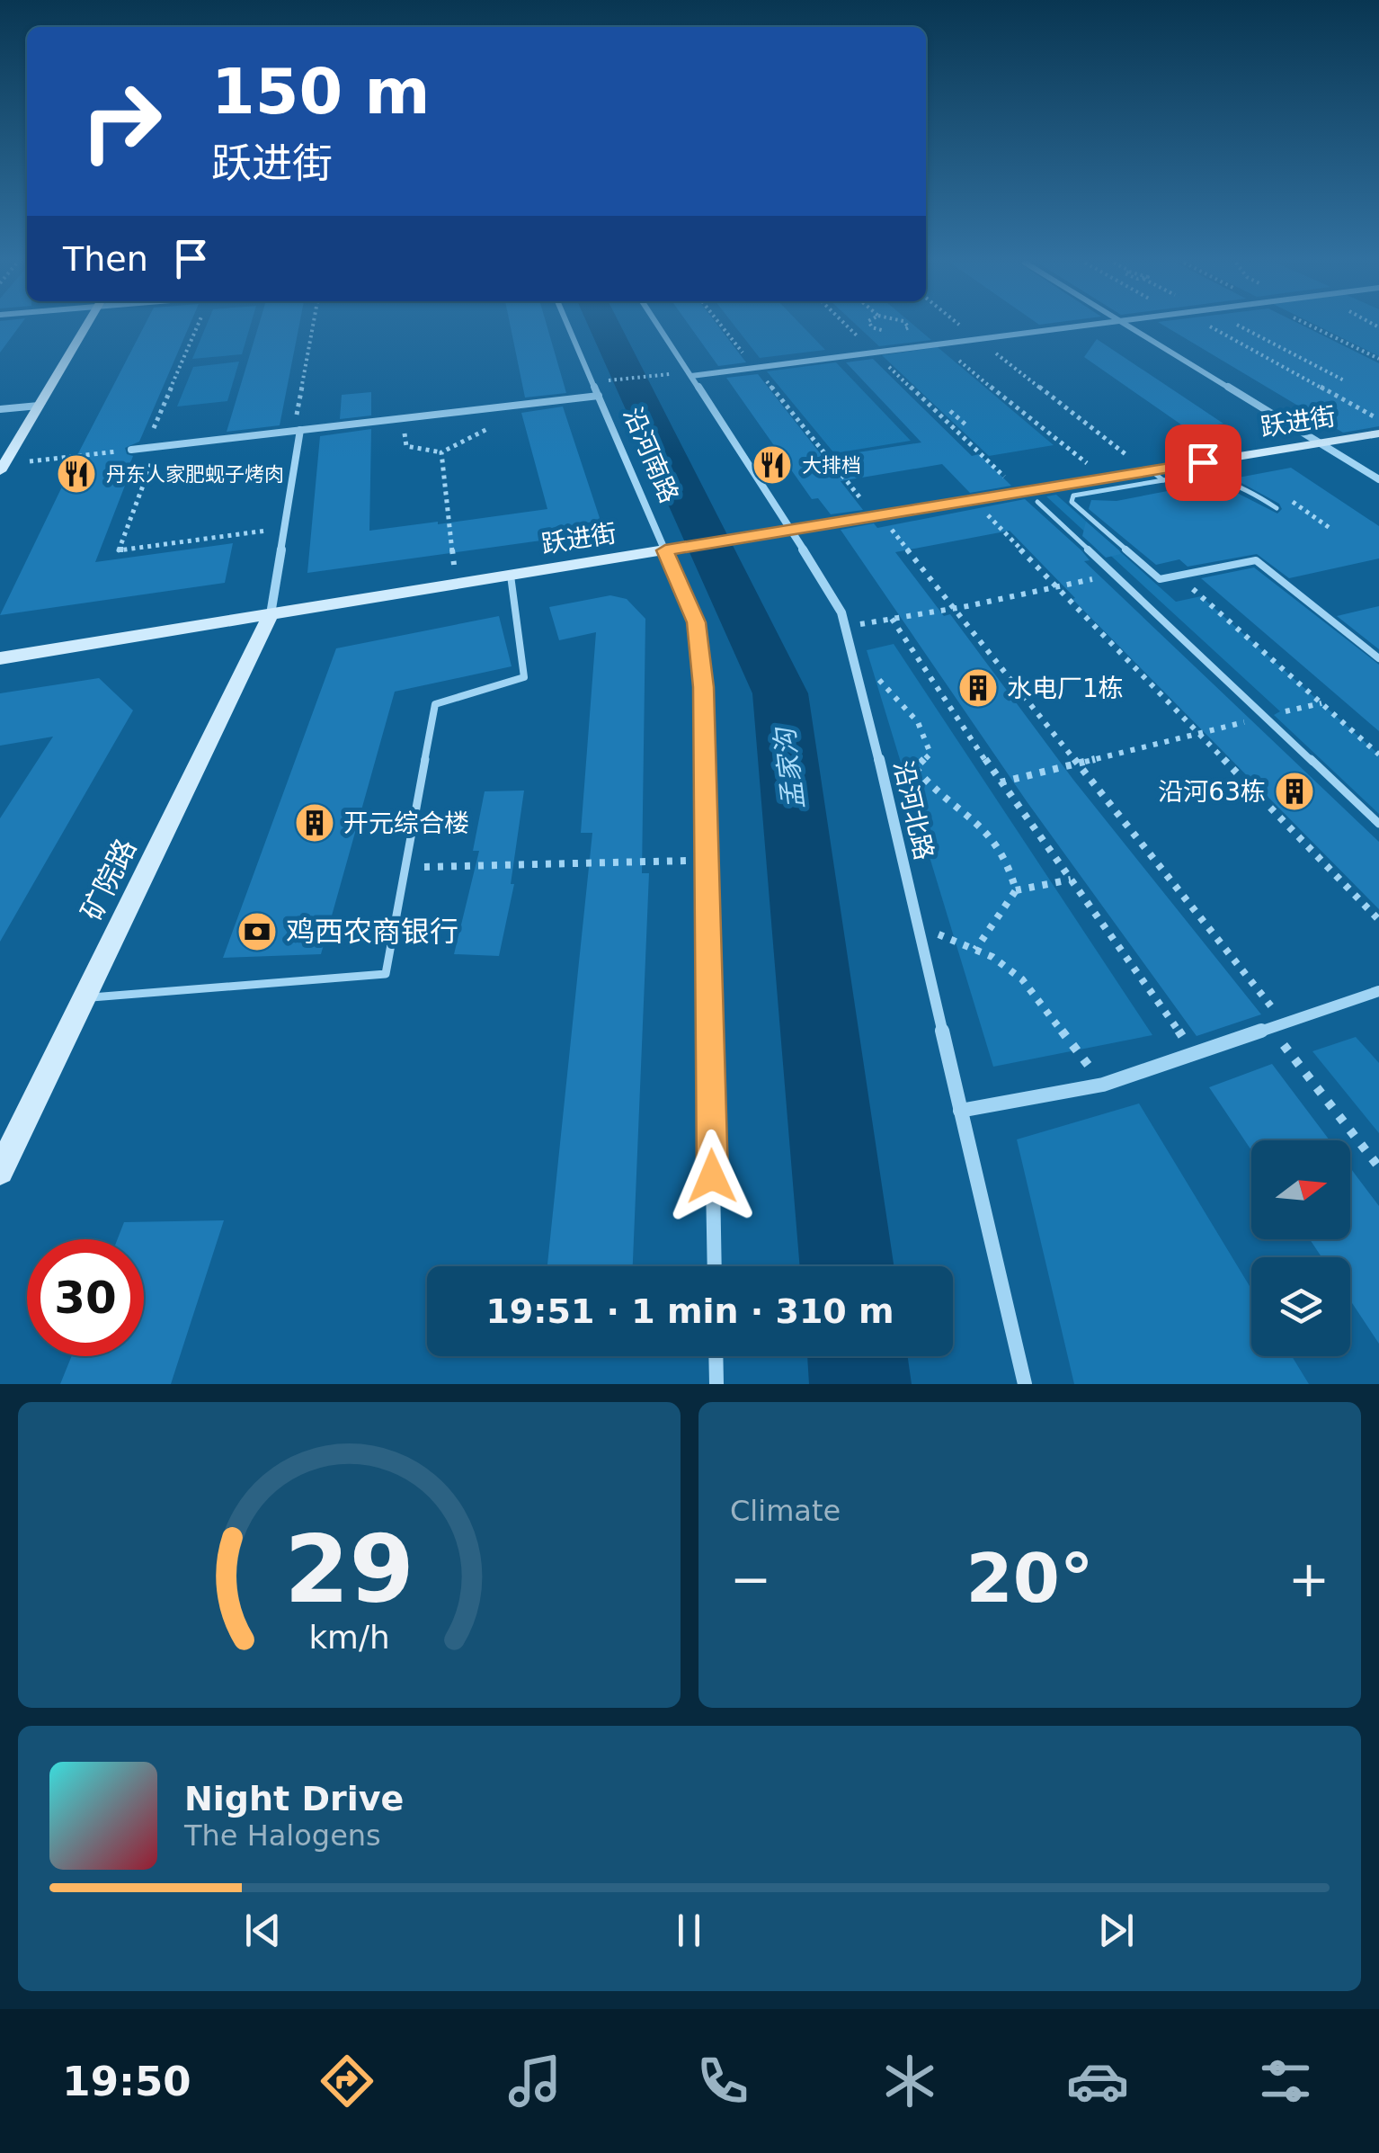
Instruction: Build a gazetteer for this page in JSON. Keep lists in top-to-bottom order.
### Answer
{
  "streets": {
    "street": [
      "跃进街",
      "沿河南路",
      "沿河北路",
      "矿院路"
    ]
  },
  "crossings": [
    ["跃进街", "沿河南路"],
    ["跃进街", "沿河北路"],
    ["跃进街", "矿院路"]
  ],
  "water": ["孟家沟"],
  "places": {
    "restaurant": ["大排档", "丹东人家肥蚬子烤肉"],
    "building": ["水电厂1栋", "沿河63栋", "开元综合楼"],
    "bank": ["鸡西农商银行"]
  },
  "north": "right",
  "page": {
    "turn": ["150 m", "跃进街"],
    "then": "Then",
    "limit": "30",
    "trip": "19:51 · 1 min · 310 m",
    "tile": "Climate",
    "heat": ["−", "20°", "+"],
    "song": ["Night Drive", "The Halogens"],
    "tabs": "19:50",
    "gauge": ["29", "km/h"]
  }
}
